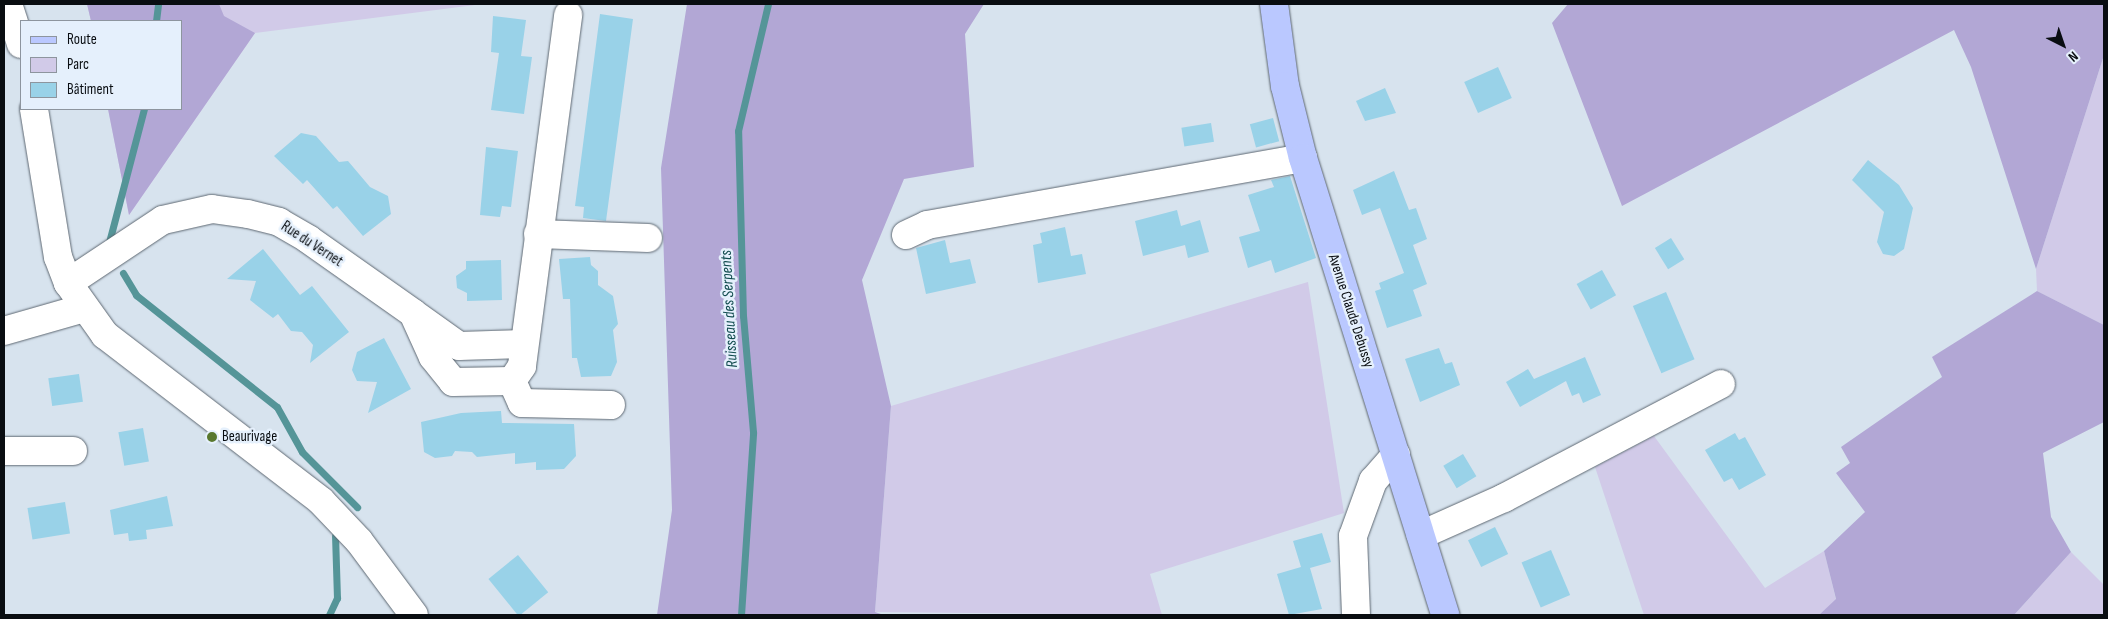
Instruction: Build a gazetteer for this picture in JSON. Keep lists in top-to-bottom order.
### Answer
{
  "streets": {
    "main road": ["Avenue Claude Debussy"],
    "street": ["Rue du Vernet"]
  },
  "water": ["Ruisseau des Serpents"],
  "places": ["Beaurivage"],
  "legend": ["Route", "Parc", "Bâtiment"],
  "north": "bottom right"
}
